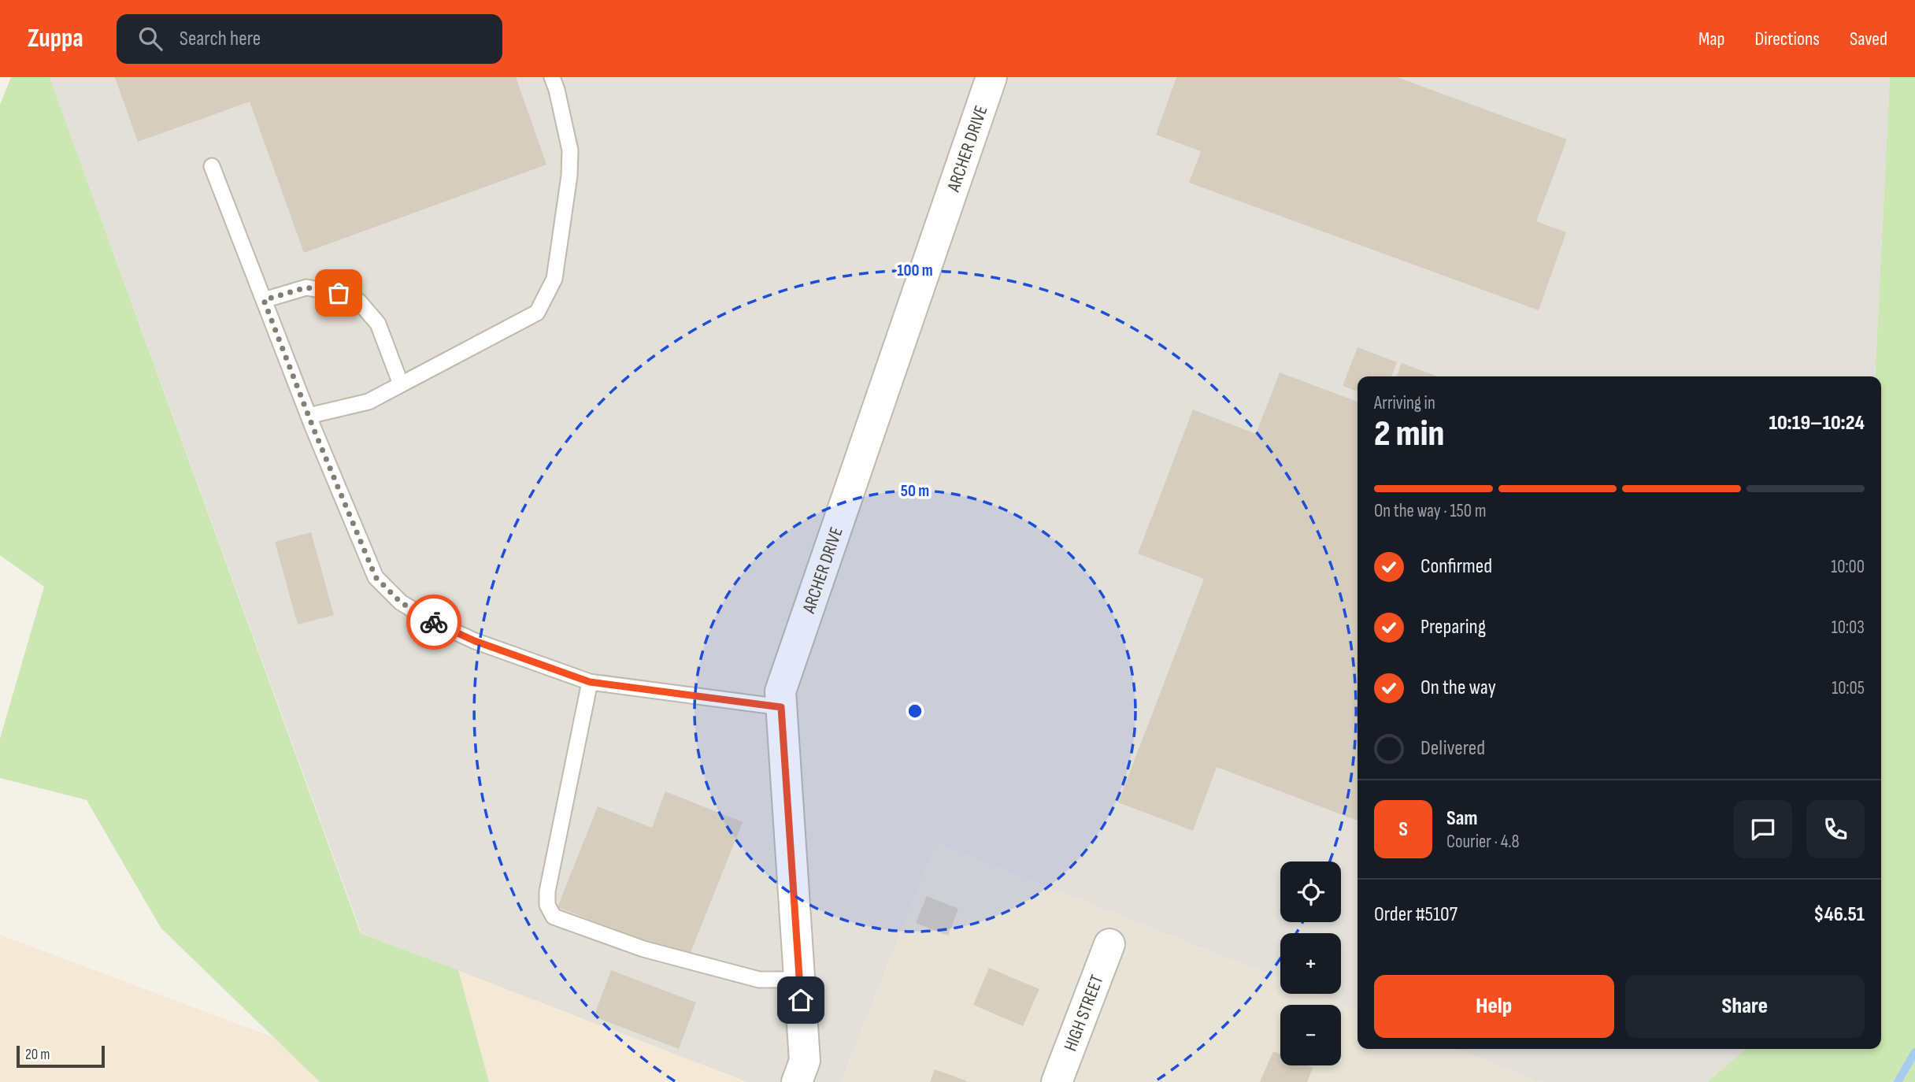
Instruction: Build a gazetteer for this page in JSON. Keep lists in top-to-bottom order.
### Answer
{
  "streets": {
    "street": ["ARCHER DRIVE", "HIGH STREET"]
  },
  "scale_bar": "20 m",
  "page": {
    "header": "Zuppa",
    "search": "Search here",
    "nav": ["Map", "Directions", "Saved"],
    "heading": ["2 min", "Arriving in", "10:19–10:24"],
    "panel": [
      "Sam",
      "Courier · 4.8",
      "Order #5107",
      "$46.51"
    ],
    "bar": "On the way · 150 m",
    "list": [
      ["Confirmed", "10:00"],
      ["Preparing", "10:03"],
      ["On the way", "10:05"],
      "Delivered"
    ],
    "round": "S",
    "map_buttons": ["+", "−"],
    "buttons": ["Help", "Share"],
    "scale": "20 m"
  },
  "rings": ["100 m", "50 m"]
}
